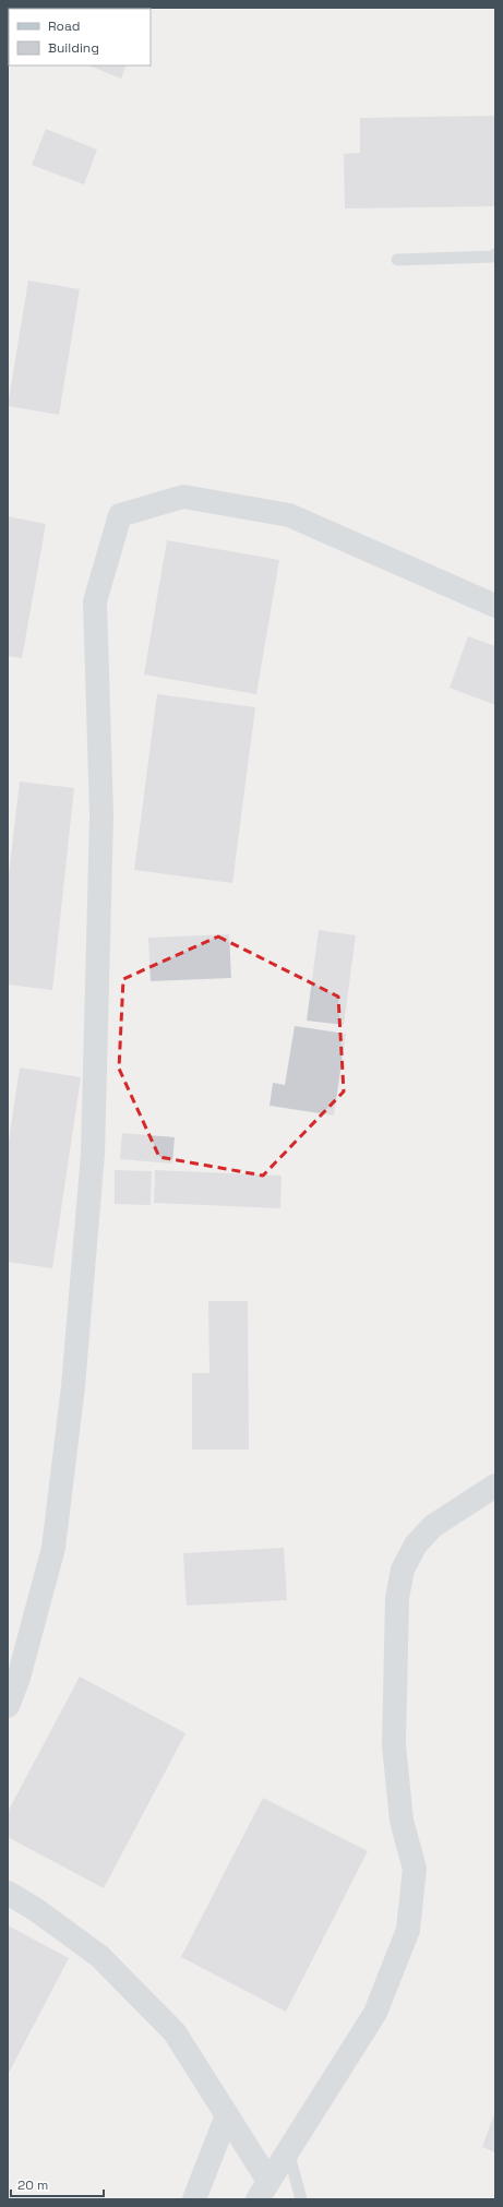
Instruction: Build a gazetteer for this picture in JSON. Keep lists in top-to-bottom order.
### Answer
{
  "legend": ["Road", "Building"],
  "scale_bar": "20 m"
}
